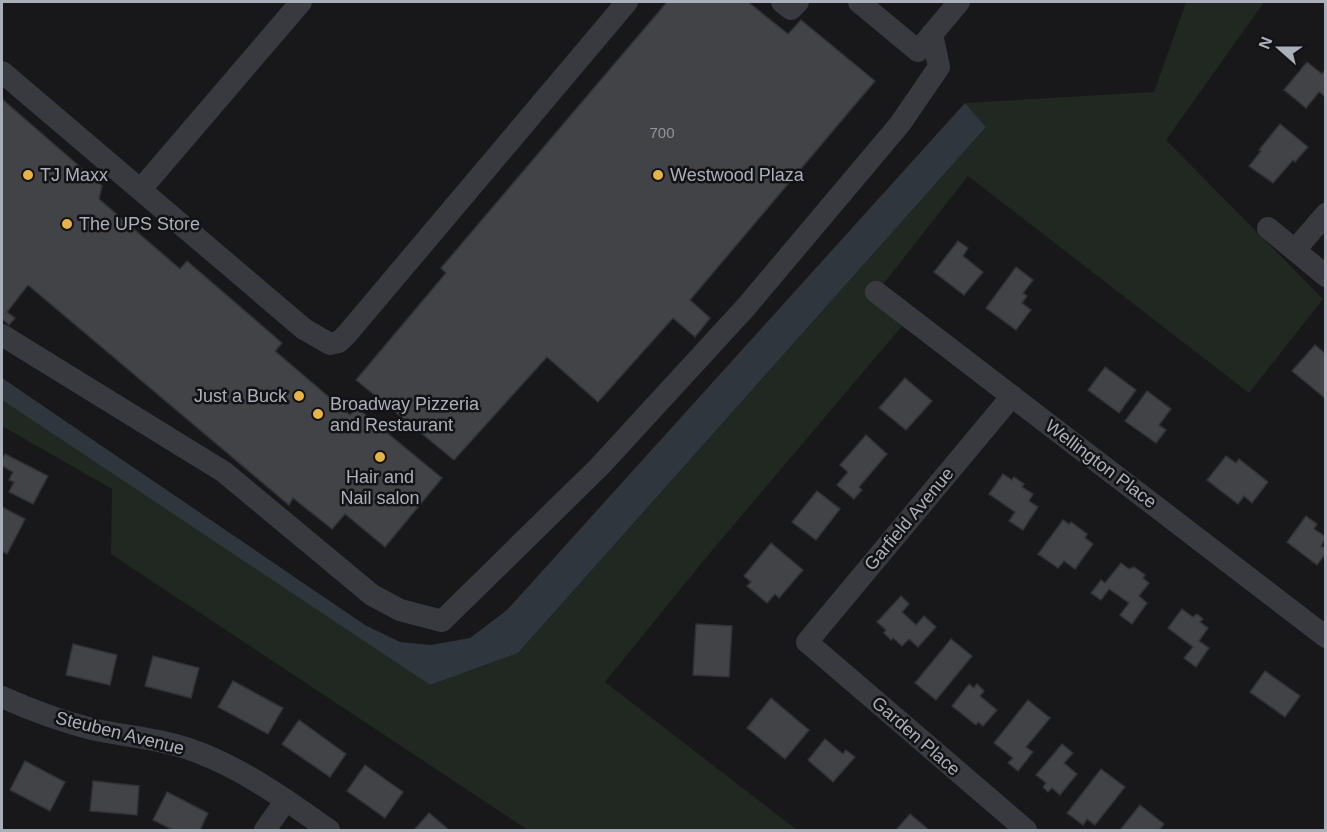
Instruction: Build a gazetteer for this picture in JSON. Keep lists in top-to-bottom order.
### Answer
{
  "streets": {
    "street": [
      "Wellington Place",
      "Garfield Avenue",
      "Steuben Avenue",
      "Garden Place"
    ]
  },
  "crossings": [
    ["Wellington Place", "Garfield Avenue"],
    ["Garfield Avenue", "Garden Place"]
  ],
  "places": [
    "TJ Maxx",
    "Westwood Plaza",
    "The UPS Store",
    "Just a Buck",
    "Broadway Pizzeria and Restaurant",
    "Hair and Nail salon"
  ],
  "house_numbers": ["700"],
  "north": "left"
}
